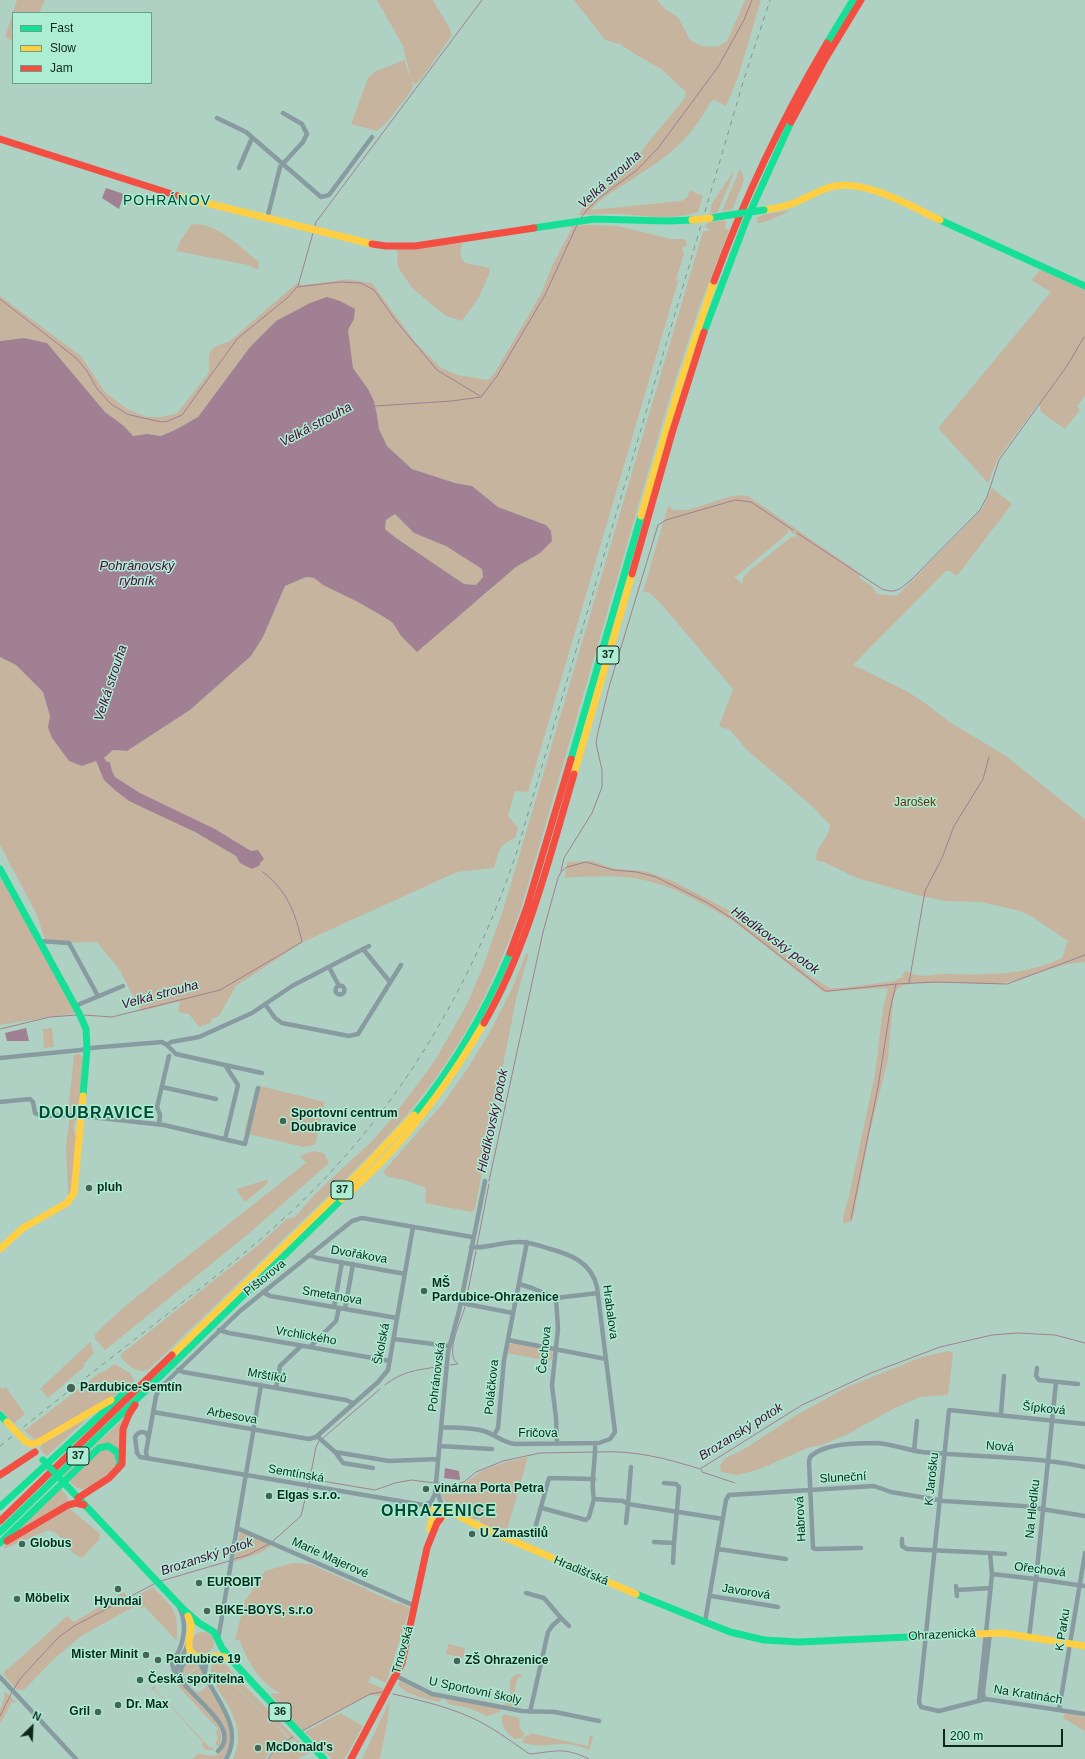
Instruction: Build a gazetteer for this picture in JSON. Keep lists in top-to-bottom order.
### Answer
{
  "streets": {
    "main road": [
      "37",
      "Hradišťská",
      "Ohrazenická",
      "Trnovská",
      "36"
    ],
    "street": [
      "Dvořákova",
      "Pištorova",
      "Smetanova",
      "Hrabalova",
      "Vrchlického",
      "Školská",
      "Čechova",
      "Mrštíků",
      "Pohránovská",
      "Poláčkova",
      "Šípková",
      "Arbesova",
      "Fričova",
      "Nová",
      "Semtínská",
      "Sluneční",
      "K Jarošku",
      "Na Hledíku",
      "Habrová",
      "Marie Majerové",
      "Ořechová",
      "Javorová",
      "K Parku",
      "U Sportovní školy",
      "Na Kratinách"
    ]
  },
  "crossings": [
    ["Dvořákova", "Pištorova"],
    ["Dvořákova", "Školská"],
    ["Pištorova", "Smetanova"],
    ["Pištorova", "Vrchlického"],
    ["Pištorova", "Školská"],
    ["Pištorova", "Mrštíků"],
    ["Pištorova", "Pohránovská"],
    ["Pištorova", "Arbesova"],
    ["Pištorova", "Semtínská"],
    ["Smetanova", "Školská"],
    ["Hrabalova", "Pohránovská"],
    ["Hrabalova", "Poláčkova"],
    ["Hrabalova", "Fričova"],
    ["Vrchlického", "Školská"],
    ["Školská", "Mrštíků"],
    ["Školská", "Arbesova"],
    ["Čechova", "Fričova"],
    ["Pohránovská", "Fričova"],
    ["Pohránovská", "Semtínská"],
    ["Pohránovská", "Hradišťská"],
    ["Pohránovská", "Trnovská"],
    ["Poláčkova", "Fričova"],
    ["Šípková", "K Jarošku"],
    ["Šípková", "Na Hledíku"],
    ["Nová", "Sluneční"],
    ["Nová", "K Jarošku"],
    ["Nová", "Na Hledíku"],
    ["Nová", "Habrová"],
    ["Semtínská", "Hradišťská"],
    ["Semtínská", "Trnovská"],
    ["Sluneční", "K Jarošku"],
    ["Sluneční", "Na Hledíku"],
    ["Sluneční", "Habrová"],
    ["Sluneční", "Hradišťská"],
    ["Sluneční", "Javorová"],
    ["Sluneční", "Ohrazenická"],
    ["K Jarošku", "Ořechová"],
    ["K Jarošku", "Ohrazenická"],
    ["K Jarošku", "Na Kratinách"],
    ["Na Hledíku", "Ořechová"],
    ["Na Hledíku", "Ohrazenická"],
    ["Marie Majerové", "Trnovská"],
    ["Ořechová", "K Parku"],
    ["Hradišťská", "Ohrazenická"],
    ["Hradišťská", "Trnovská"],
    ["K Parku", "Ohrazenická"],
    ["K Parku", "Na Kratinách"],
    ["Ohrazenická", "Na Kratinách"],
    ["Trnovská", "U Sportovní školy"]
  ],
  "districts": ["POHRÁNOV", "DOUBRAVICE", "OHRAZENICE"],
  "water": [
    "Velká strouha",
    "Pohránovský rybník",
    "Hledíkovský potok",
    "Brozanský potok"
  ],
  "parks": ["Jarošek"],
  "places": [
    "Sportovní centrum Doubravice",
    "pluh",
    "MŠ Pardubice-Ohrazenice",
    "Pardubice-Semtín",
    "vinárna Porta Petra",
    "Elgas s.r.o.",
    "U Zamastilů",
    "Globus",
    "EUROBIT",
    "Hyundai",
    "Möbelix",
    "BIKE-BOYS, s.r.o",
    "Mister Minit",
    "Pardubice 19",
    "ZŠ Ohrazenice",
    "Česká spořitelna",
    "Dr. Max",
    "Gril",
    "McDonald's"
  ],
  "legend": ["Fast", "Slow", "Jam"],
  "scale_bar": "200 m",
  "north": "top right"
}
